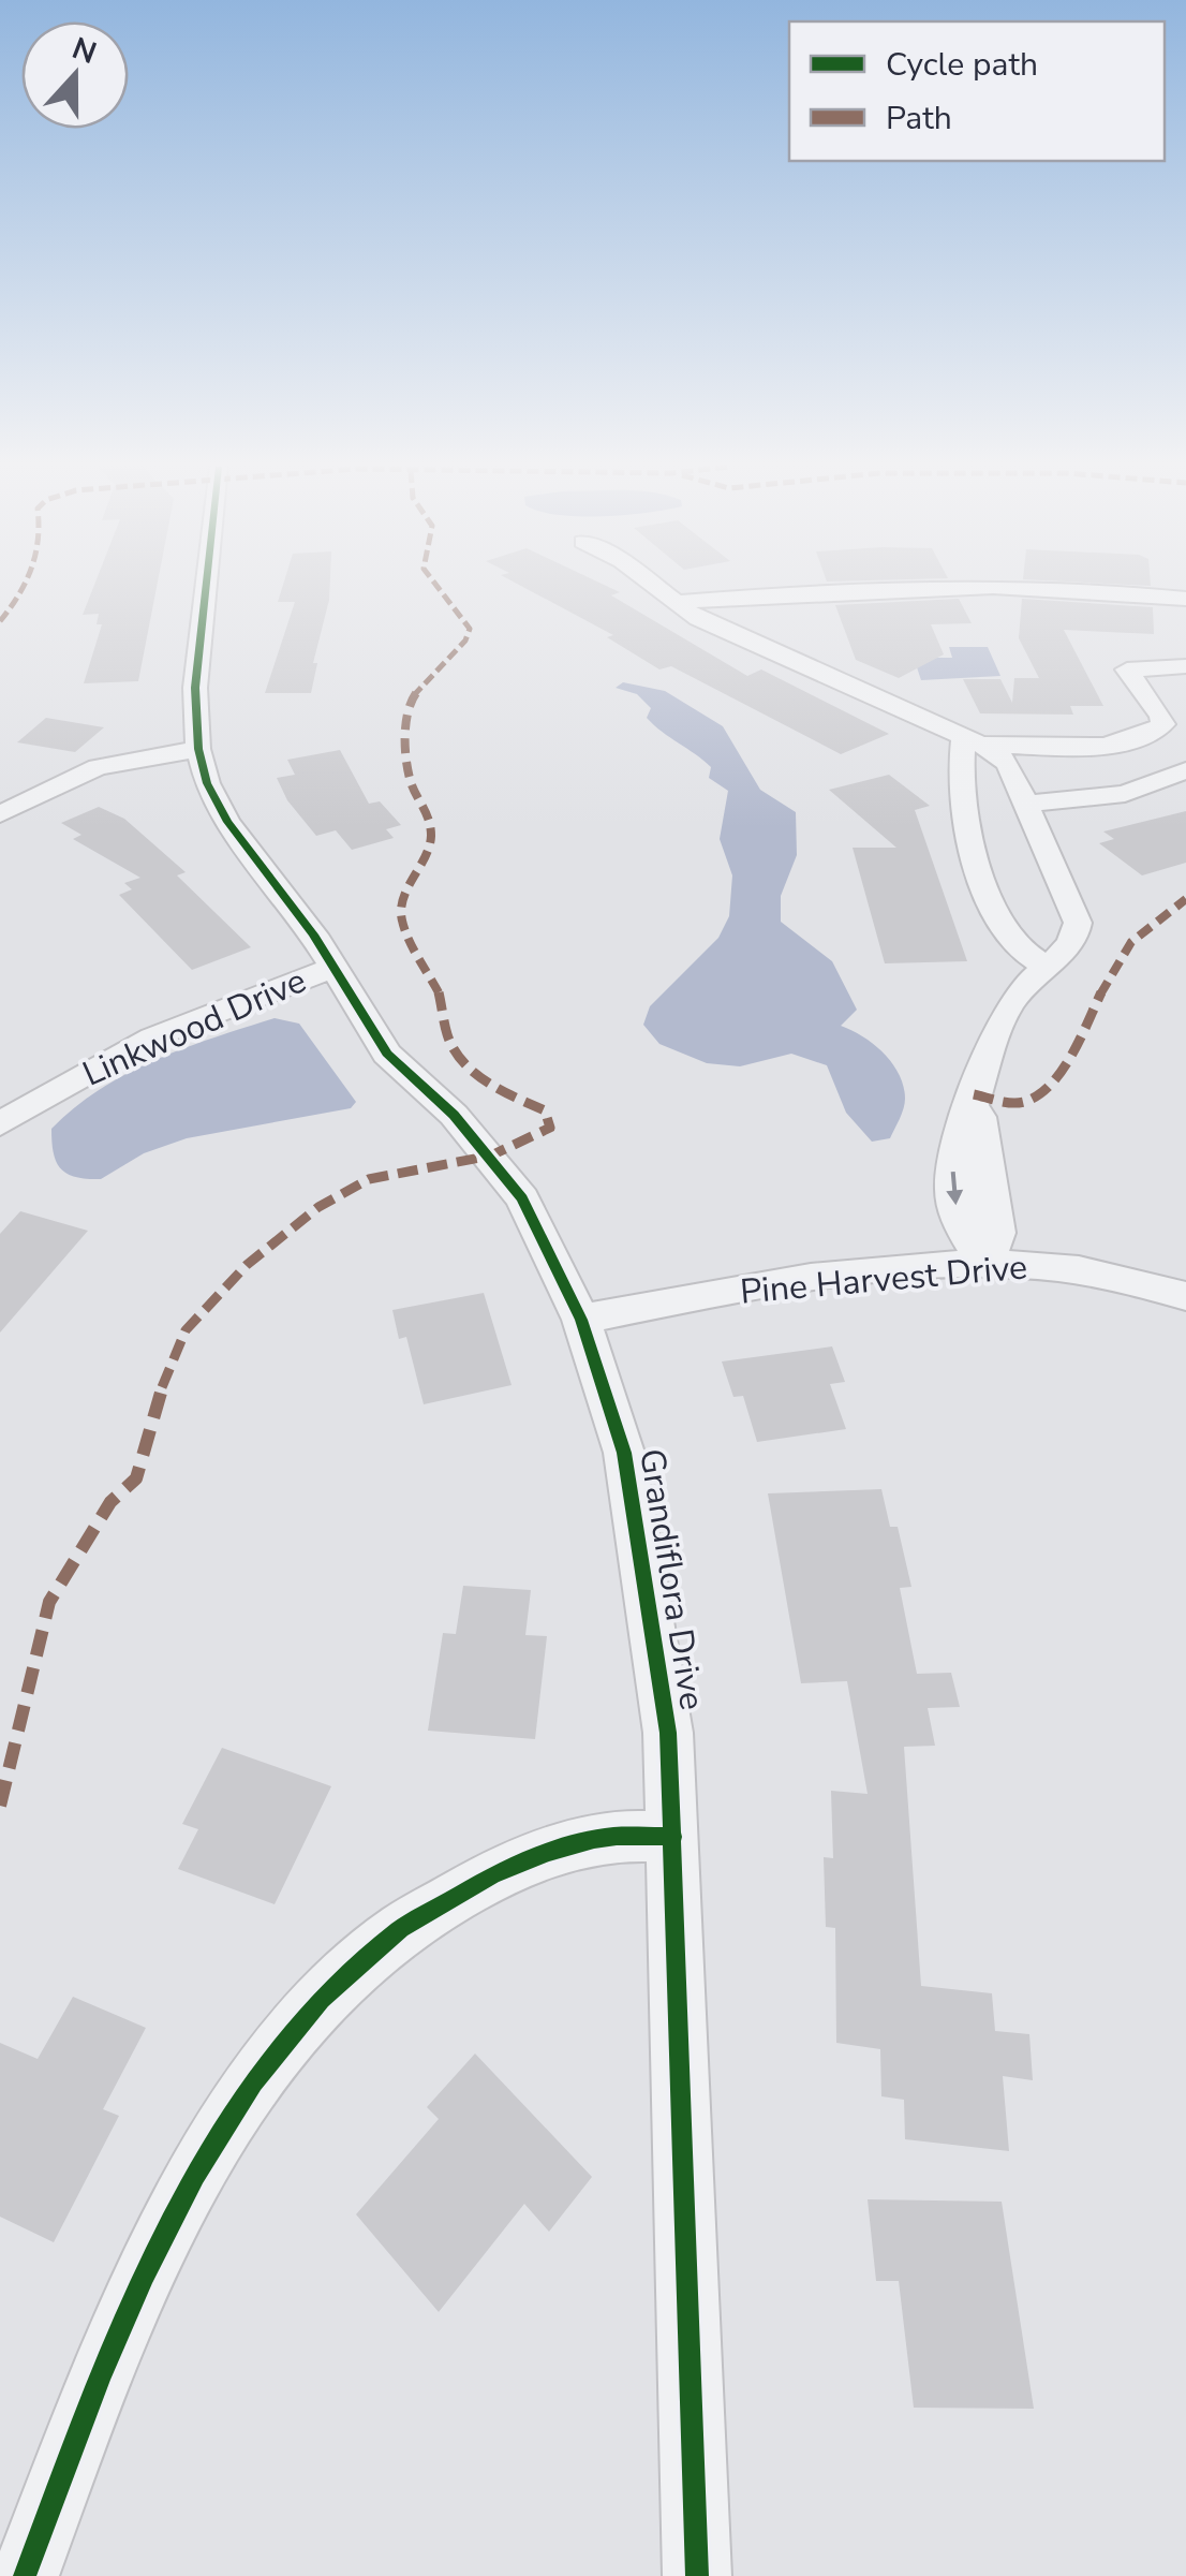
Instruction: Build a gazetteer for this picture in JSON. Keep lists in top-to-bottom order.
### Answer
{
  "streets": {
    "street": ["Linkwood Drive", "Pine Harvest Drive", "Grandiflora Drive"]
  },
  "crossings": [
    ["Linkwood Drive", "Grandiflora Drive"],
    ["Pine Harvest Drive", "Grandiflora Drive"]
  ],
  "legend": ["Cycle path", "Path"],
  "north": "top"
}
